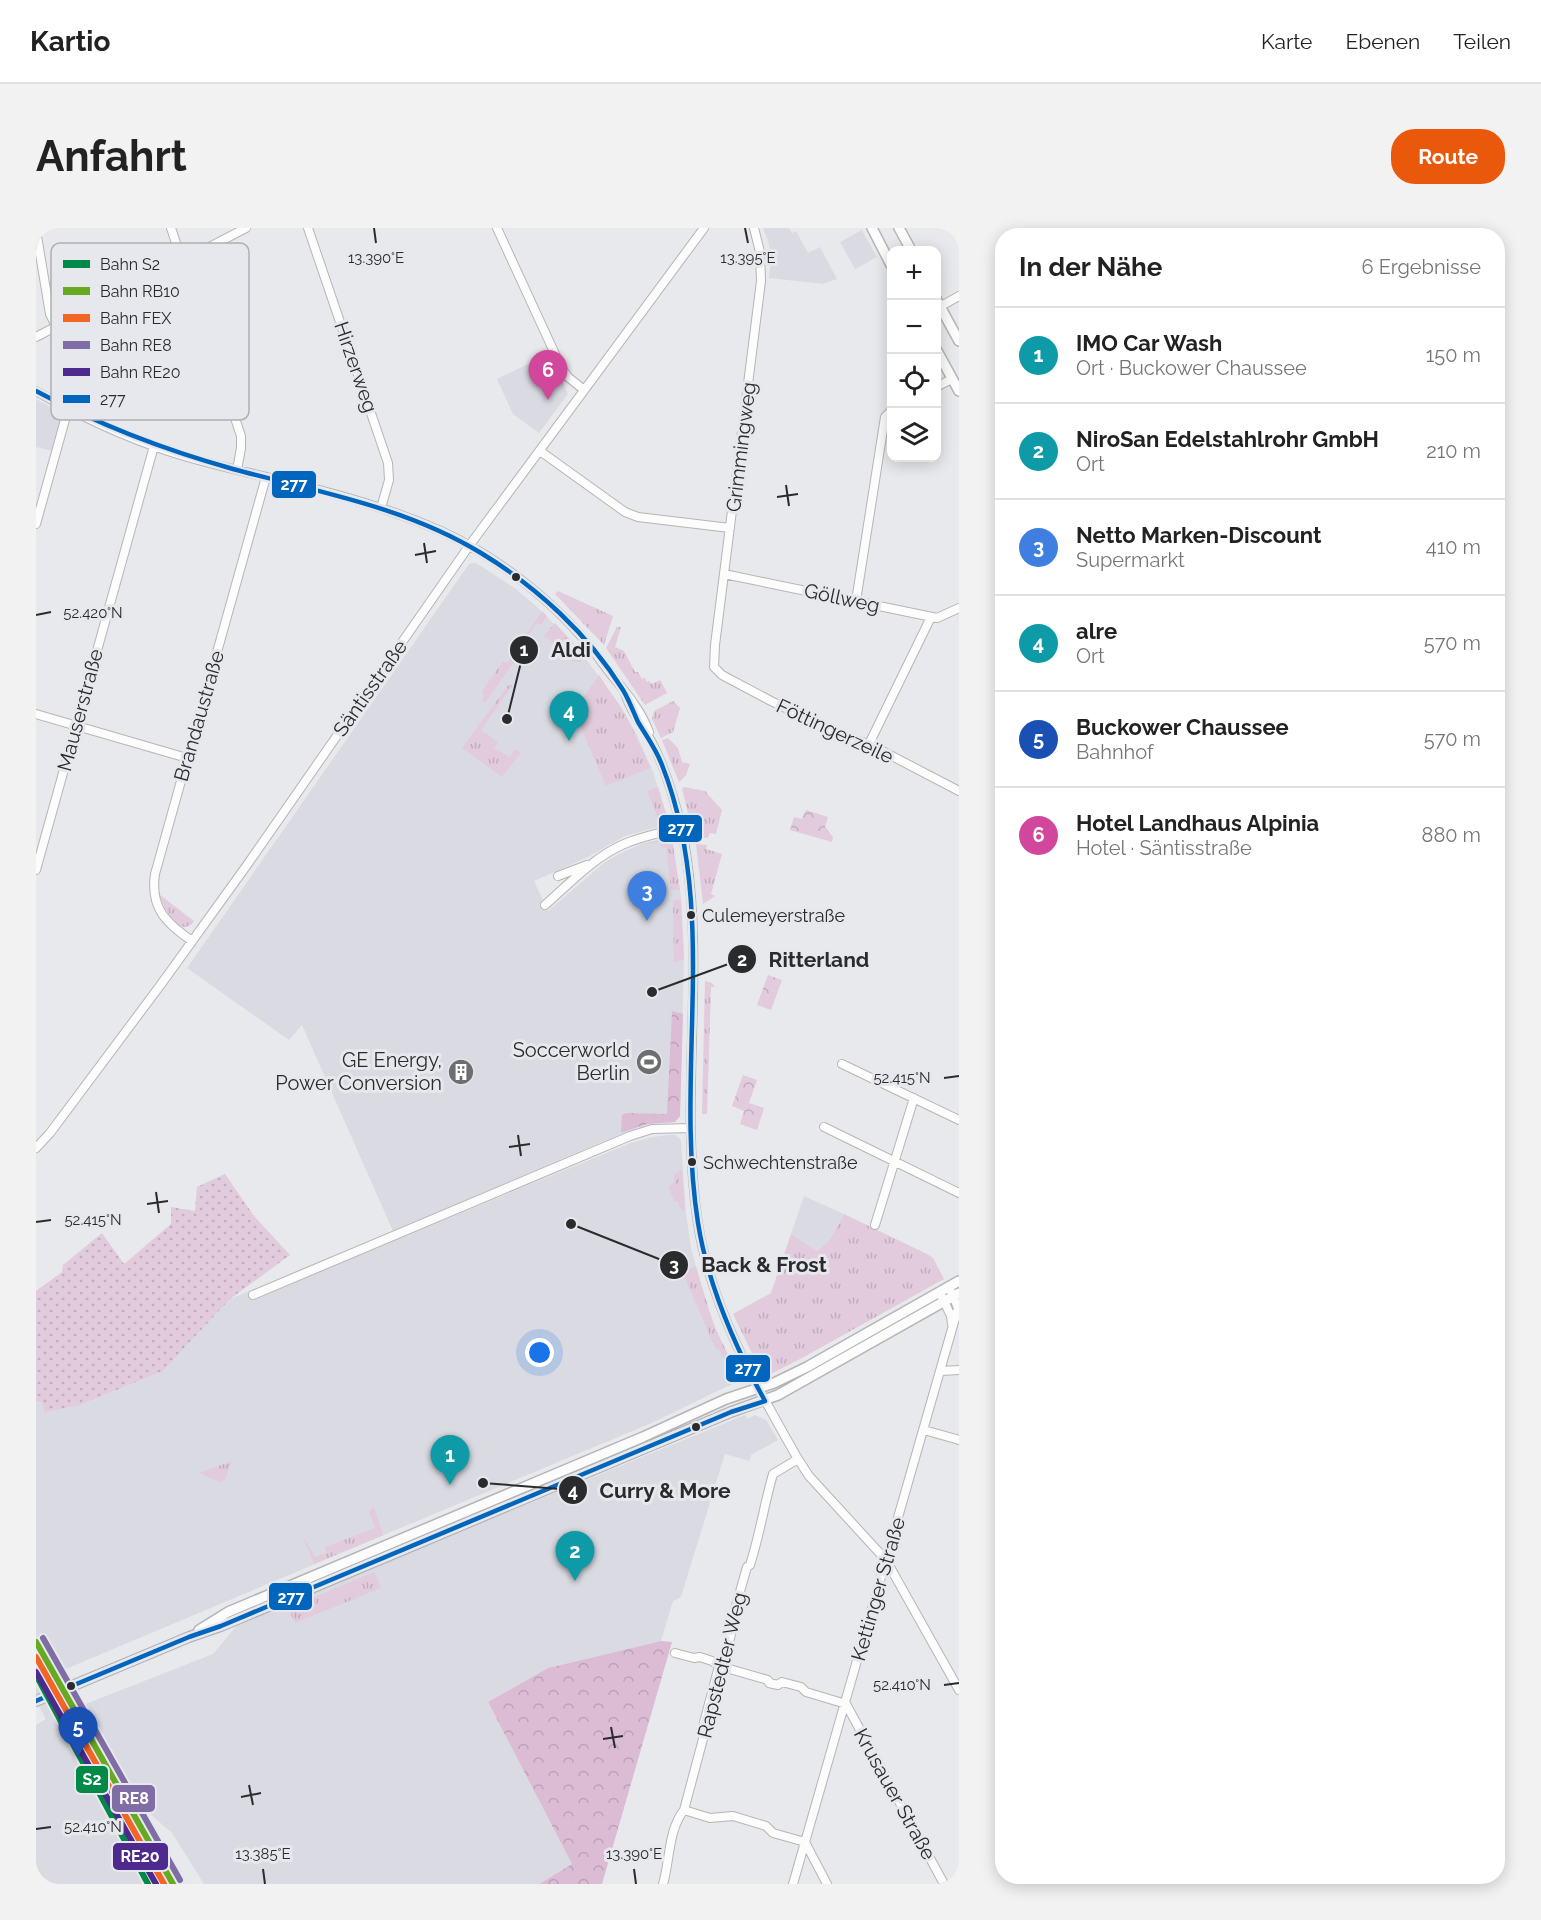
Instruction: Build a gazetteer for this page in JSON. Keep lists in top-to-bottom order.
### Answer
{
  "streets": {
    "street": [
      "Hirzerweg",
      "Grimmingweg",
      "Göllweg",
      "Säntisstraße",
      "Mauserstraße",
      "Brandaustraße",
      "Föttingerzeile",
      "Kettinger Straße",
      "Rapstedter Weg",
      "Krusauer Straße"
    ]
  },
  "crossings": [
    ["Grimmingweg", "Göllweg"],
    ["Grimmingweg", "Föttingerzeile"],
    ["Säntisstraße", "Brandaustraße"],
    ["Kettinger Straße", "Krusauer Straße"]
  ],
  "places": {
    "other": [
      "Aldi",
      "Culemeyerstraße",
      "Ritterland",
      "Schwechtenstraße",
      "Back & Frost",
      "Curry & More"
    ],
    "sports": ["Soccerworld Berlin"],
    "building": ["GE Energy, Power Conversion"]
  },
  "lines": [
    "transit line 277",
    "rail line RE8",
    "rail line RB10",
    "rail line FEX",
    "rail line RE20",
    "rail line S2"
  ],
  "legend": [
    "Bahn S2",
    "Bahn RB10",
    "Bahn FEX",
    "Bahn RE8",
    "Bahn RE20",
    "277"
  ],
  "page": {
    "header": "Kartio",
    "nav": ["Karte", "Ebenen", "Teilen"],
    "buttons": "Route",
    "title": "Anfahrt",
    "heading": ["In der Nähe", "6 Ergebnisse"],
    "map_buttons": ["+", "−"],
    "list": [
      {
        "mark": "1",
        "name": "IMO Car Wash",
        "note": "Ort · Buckower Chaussee",
        "value": "150 m"
      },
      {
        "mark": "2",
        "name": "NiroSan Edelstahlrohr GmbH",
        "note": "Ort",
        "value": "210 m"
      },
      {
        "mark": "3",
        "name": "Netto Marken-Discount",
        "note": "Supermarkt",
        "value": "410 m"
      },
      {
        "mark": "4",
        "name": "alre",
        "note": "Ort",
        "value": "570 m"
      },
      {
        "mark": "5",
        "name": "Buckower Chaussee",
        "note": "Bahnhof",
        "value": "570 m"
      },
      {
        "mark": "6",
        "name": "Hotel Landhaus Alpinia",
        "note": "Hotel · Säntisstraße",
        "value": "880 m"
      }
    ],
    "pins": [
      "6",
      "4",
      "3",
      "1",
      "2",
      "5"
    ]
  },
  "coordinates": [
    "13.390°E",
    "13.395°E",
    "52.420°N",
    "52.415°N",
    "52.410°N",
    "13.385°E"
  ]
}
